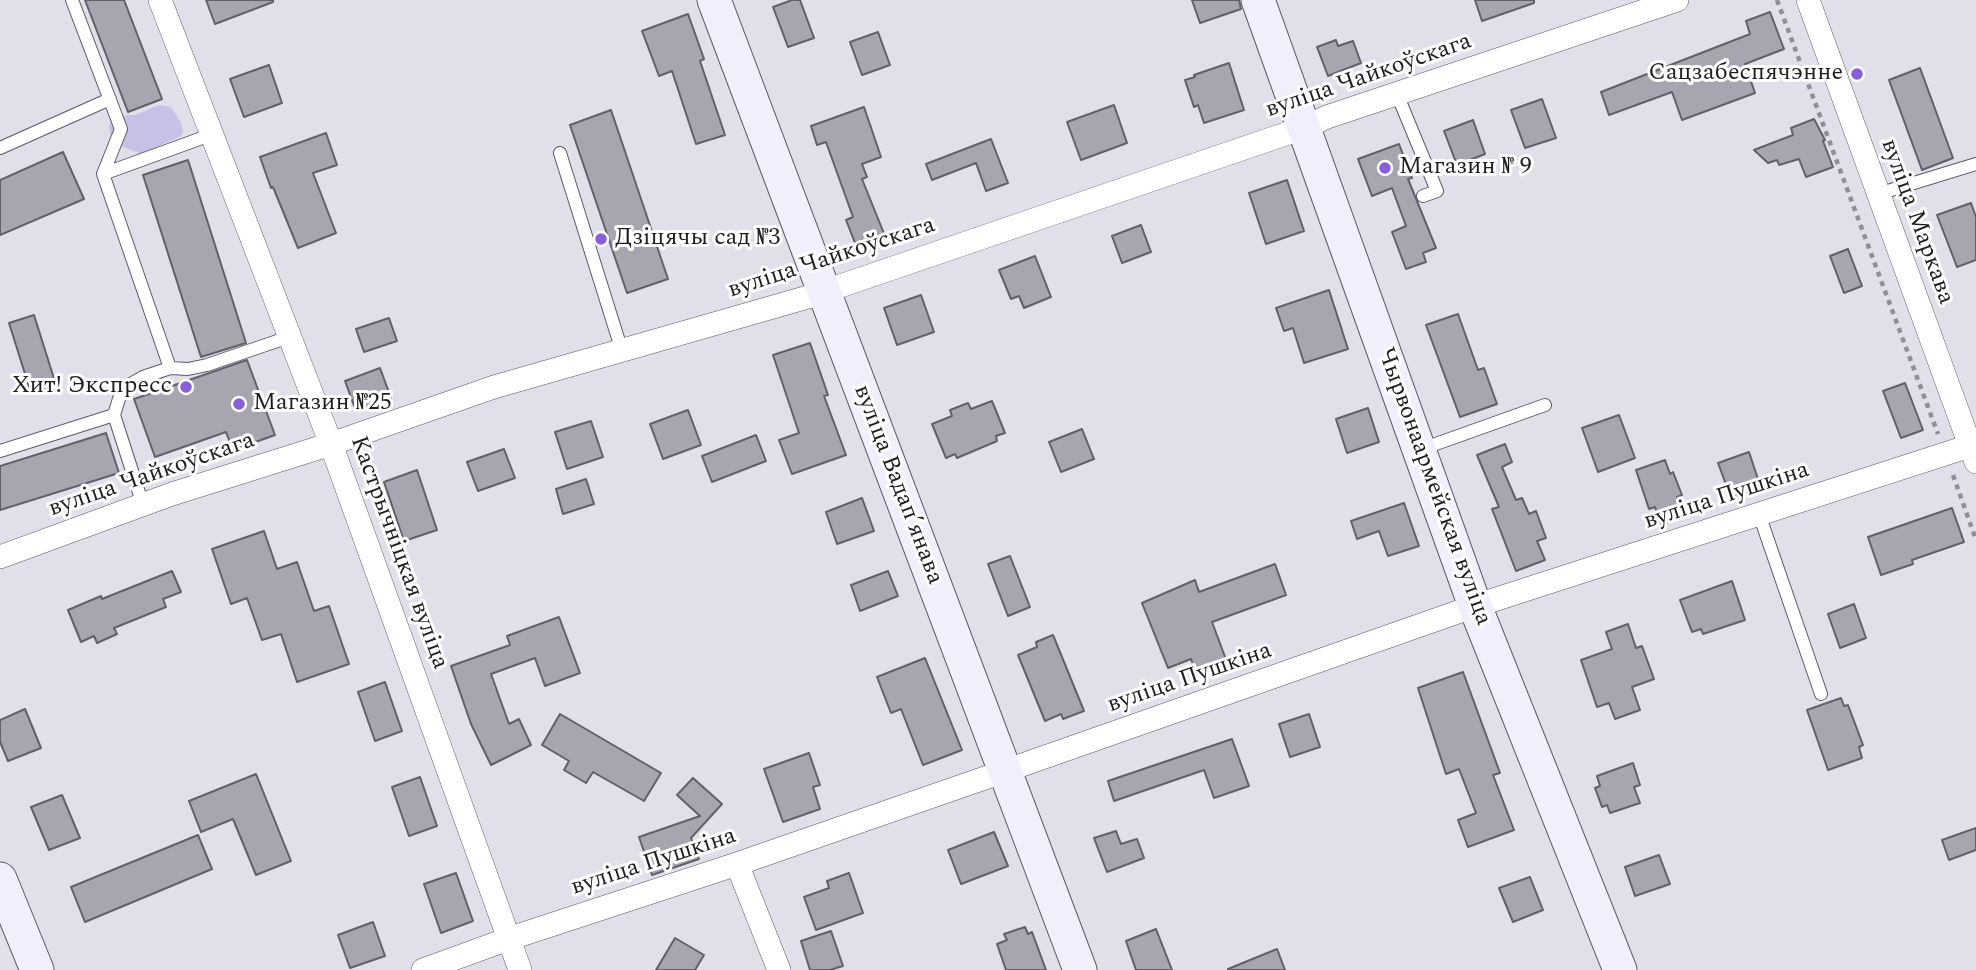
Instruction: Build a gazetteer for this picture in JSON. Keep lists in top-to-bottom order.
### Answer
{
  "streets": {
    "main road": ["вуліца Вадапʼянава", "Чырвонаармейская вуліца"],
    "street": [
      "вуліца Чайкоўскага",
      "вуліца Маркава",
      "вуліца Пушкіна",
      "Кастрычніцкая вуліца"
    ]
  },
  "crossings": [
    ["вуліца Чайкоўскага", "вуліца Вадапʼянава"],
    ["вуліца Чайкоўскага", "Чырвонаармейская вуліца"],
    ["вуліца Чайкоўскага", "Кастрычніцкая вуліца"],
    ["вуліца Маркава", "вуліца Пушкіна"],
    ["вуліца Вадапʼянава", "вуліца Пушкіна"],
    ["Чырвонаармейская вуліца", "вуліца Пушкіна"],
    ["вуліца Пушкіна", "Кастрычніцкая вуліца"]
  ],
  "places": [
    "Сацзабеспячэнне",
    "Магазин № 9",
    "Дзіцячы сад №3",
    "Хит! Экспресс",
    "Магазин №25"
  ]
}
